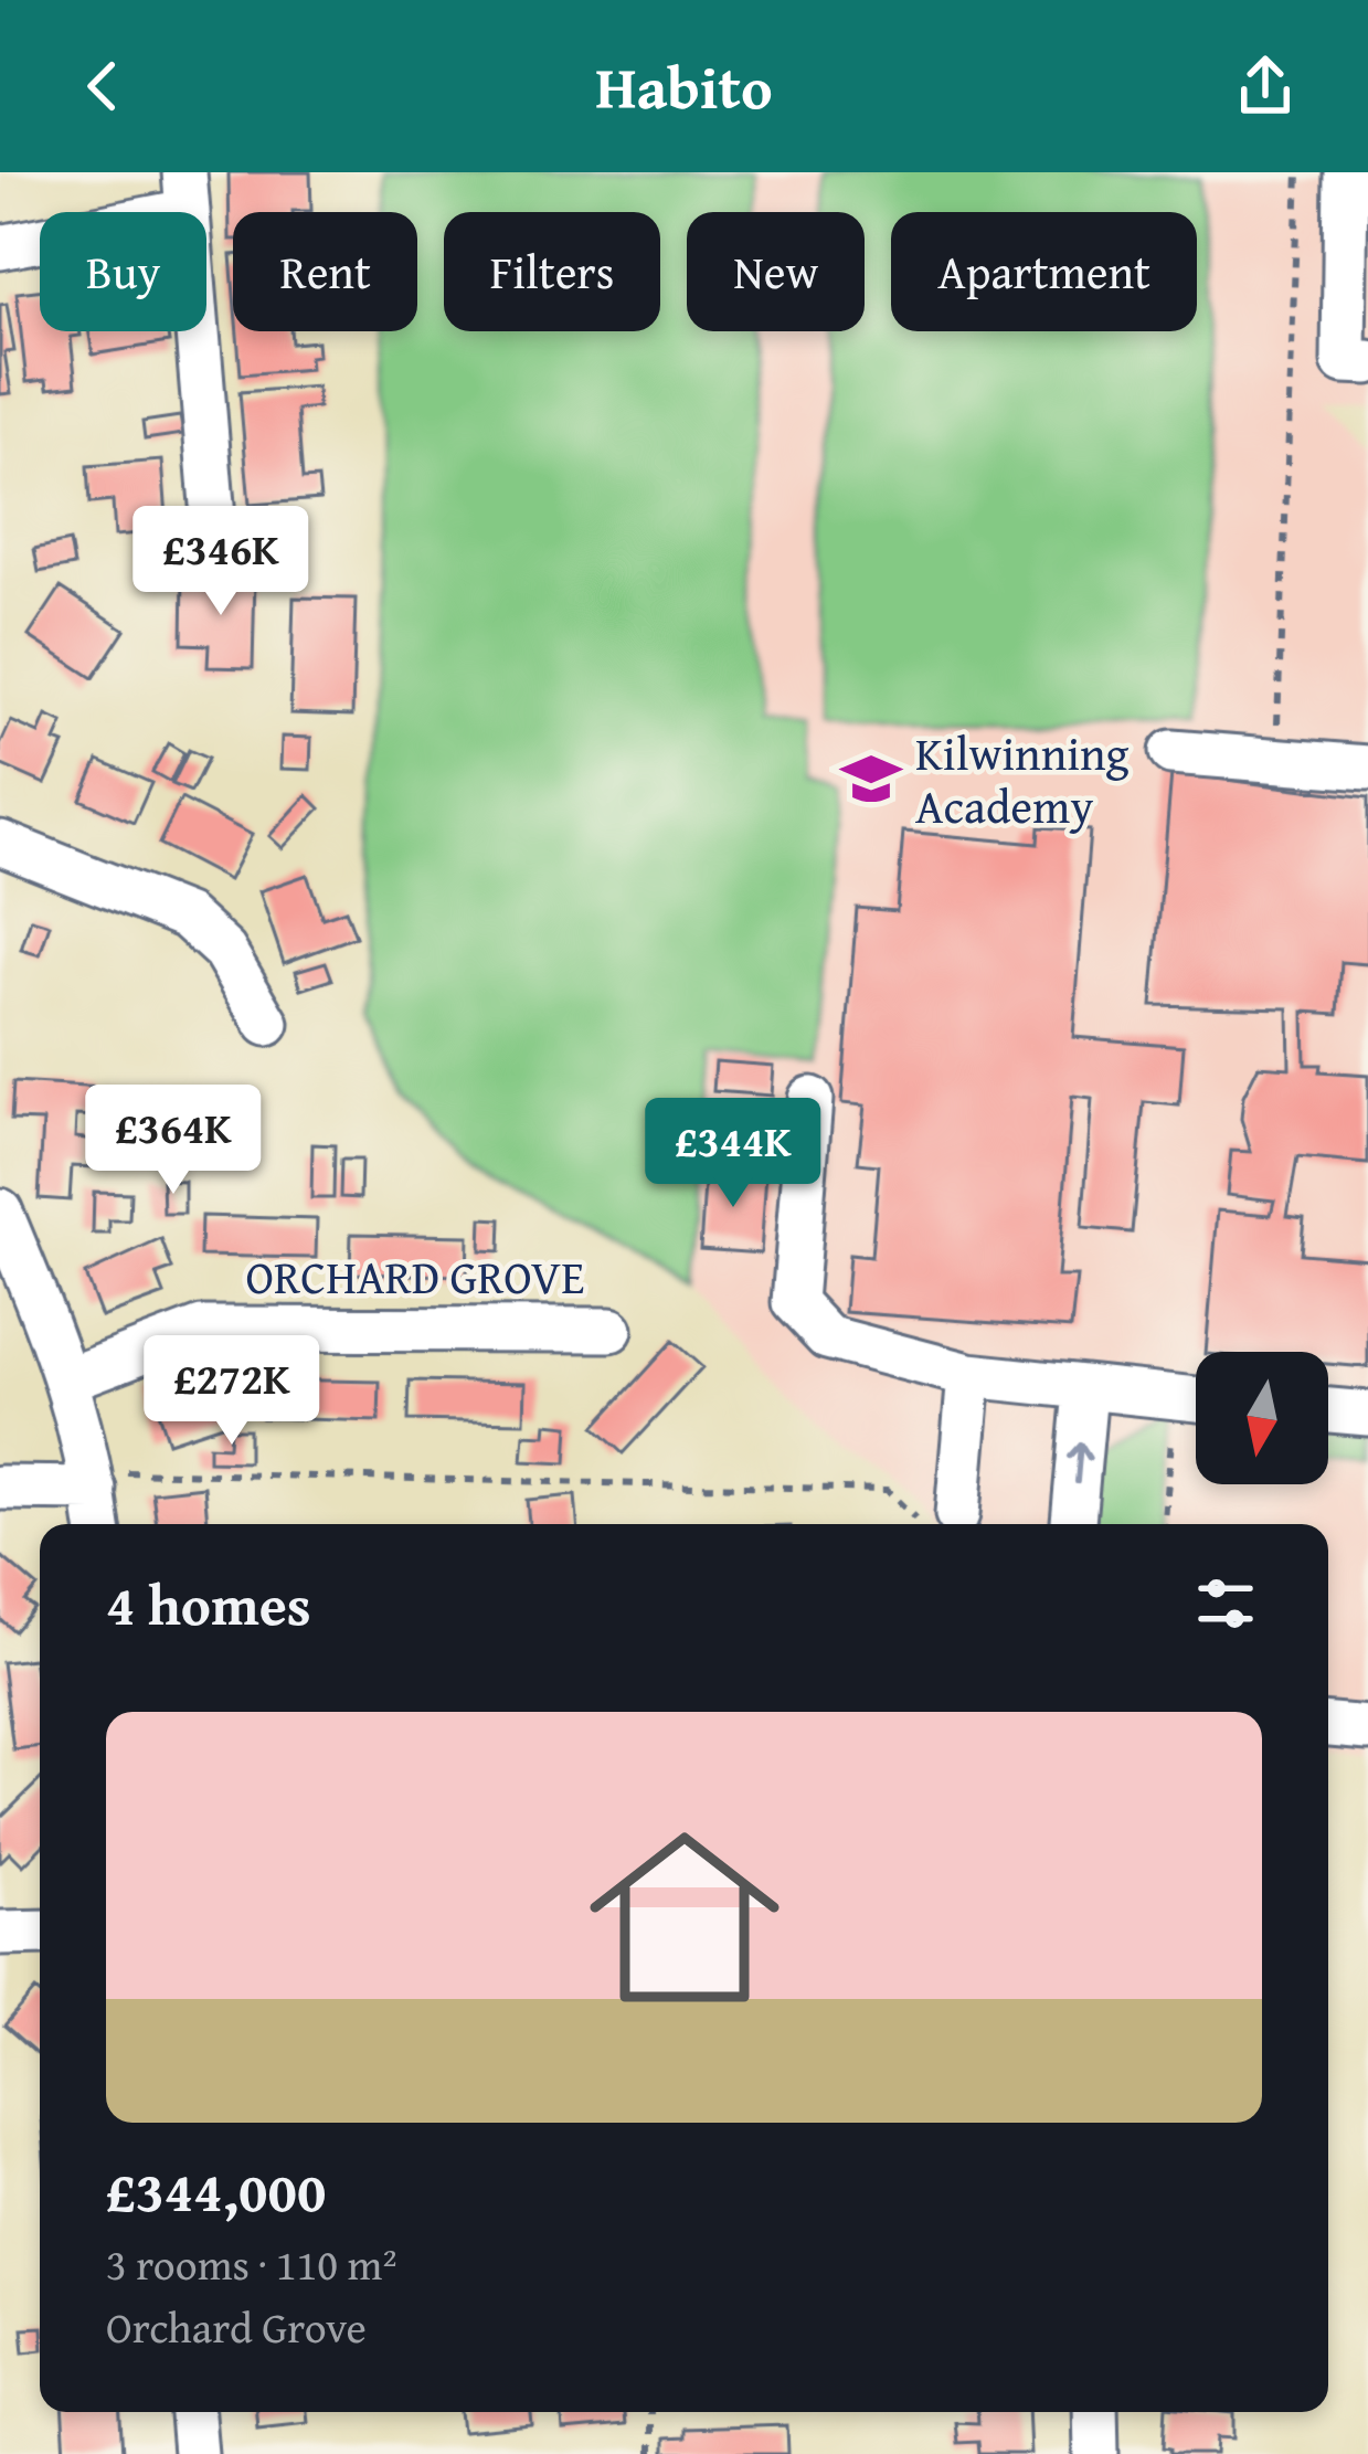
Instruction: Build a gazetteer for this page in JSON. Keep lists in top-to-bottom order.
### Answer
{
  "streets": {
    "street": ["ORCHARD GROVE"]
  },
  "places": {
    "school or university": ["Kilwinning Academy"]
  },
  "north": "bottom",
  "page": {
    "header": "Habito",
    "chip": [
      "Buy",
      "Rent",
      "Filters",
      "New",
      "Apartment"
    ],
    "price": [
      "£346K",
      "£364K",
      "£344K",
      "£272K"
    ],
    "heading": "4 homes",
    "list": [
      {
        "name": "£344,000",
        "note": "3 rooms · 110 m² · Orchard Grove"
      }
    ]
  }
}
